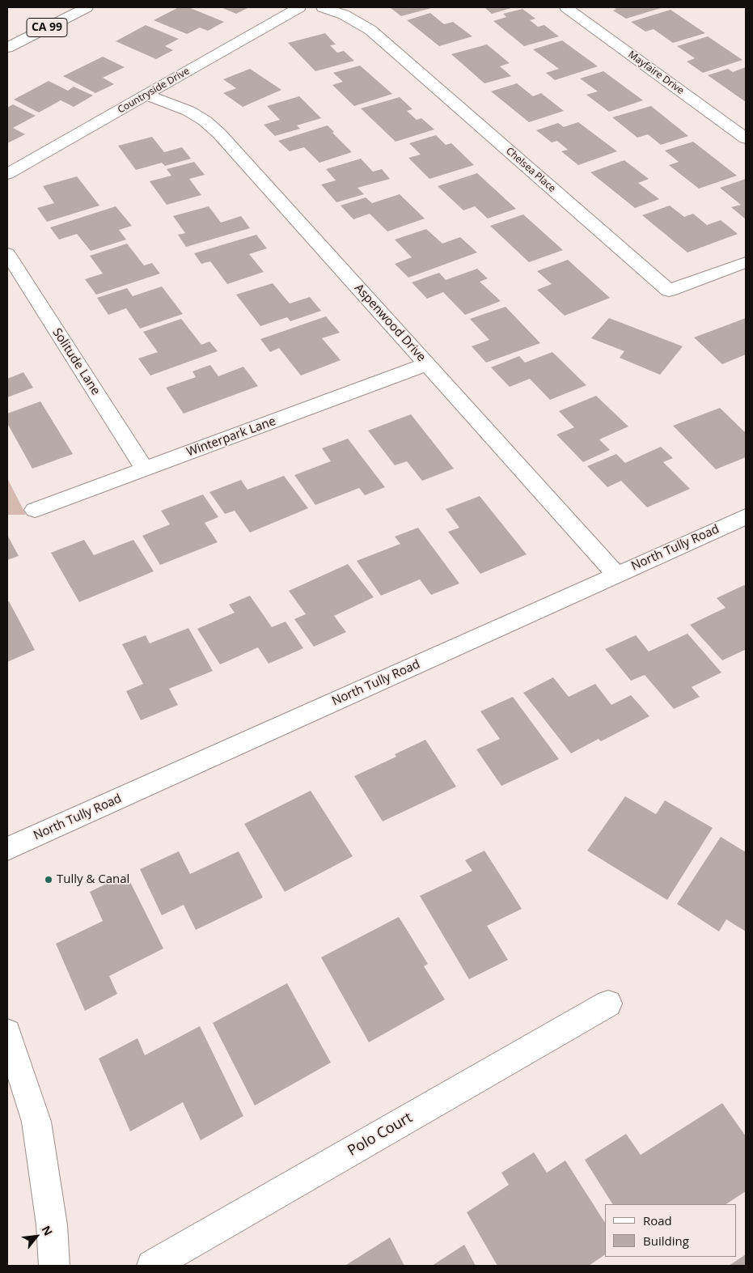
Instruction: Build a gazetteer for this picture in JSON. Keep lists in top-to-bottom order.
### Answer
{
  "streets": {
    "main road": [
      "CA 99",
      "Mayfaire Drive",
      "Countryside Drive",
      "Chelsea Place",
      "Aspenwood Drive",
      "Solitude Lane",
      "Winterpark Lane",
      "North Tully Road",
      "Polo Court"
    ]
  },
  "crossings": [
    ["Countryside Drive", "Aspenwood Drive"],
    ["Aspenwood Drive", "Winterpark Lane"],
    ["Aspenwood Drive", "North Tully Road"],
    ["Solitude Lane", "Winterpark Lane"]
  ],
  "places": ["Tully & Canal"],
  "legend": ["Road", "Building"],
  "north": "top right"
}
